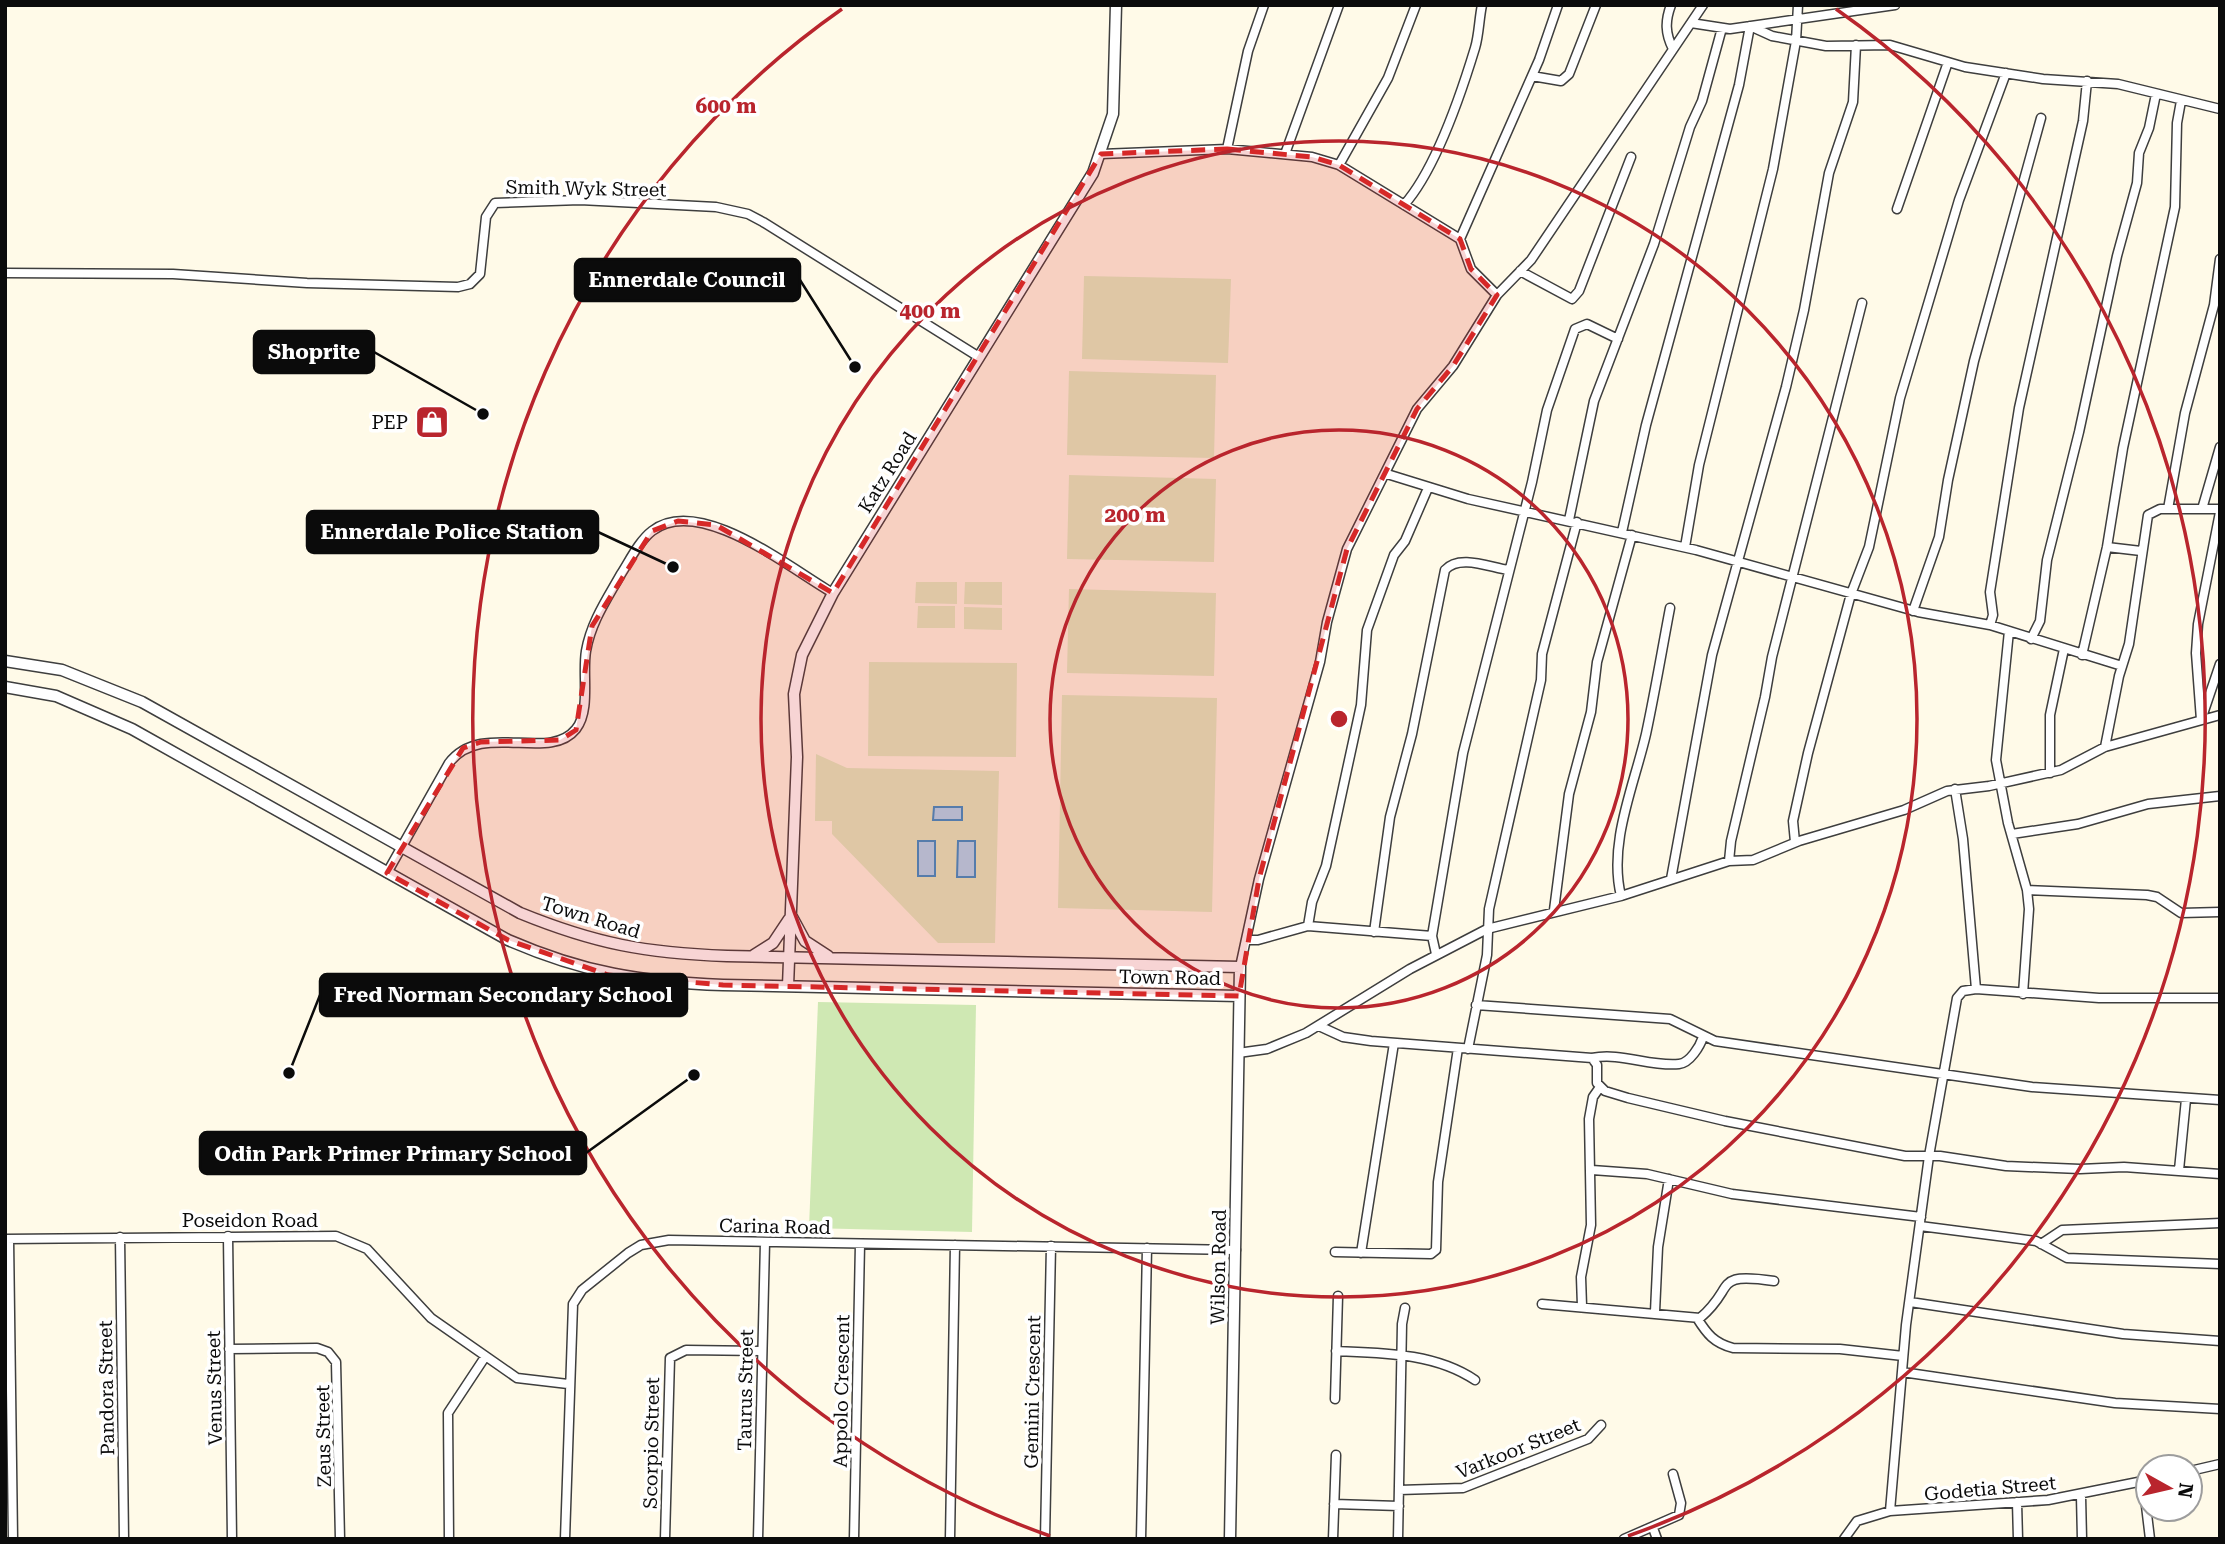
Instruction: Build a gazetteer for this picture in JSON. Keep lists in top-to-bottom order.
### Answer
{
  "streets": {
    "street": [
      "Smith Wyk Street",
      "Katz Road",
      "Town Road",
      "Poseidon Road",
      "Carina Road",
      "Wilson Road",
      "Pandora Street",
      "Venus Street",
      "Taurus Street",
      "Appolo Crescent",
      "Gemini Crescent",
      "Zeus Street",
      "Scorpio Street",
      "Varkoor Street",
      "Godetia Street"
    ]
  },
  "crossings": [
    ["Smith Wyk Street", "Katz Road"],
    ["Katz Road", "Town Road"],
    ["Town Road", "Wilson Road"],
    ["Poseidon Road", "Carina Road"],
    ["Poseidon Road", "Pandora Street"],
    ["Poseidon Road", "Venus Street"],
    ["Carina Road", "Wilson Road"],
    ["Carina Road", "Taurus Street"],
    ["Carina Road", "Appolo Crescent"],
    ["Carina Road", "Gemini Crescent"],
    ["Venus Street", "Zeus Street"],
    ["Taurus Street", "Scorpio Street"]
  ],
  "places": {
    "other": [
      "Ennerdale Council",
      "Shoprite",
      "Ennerdale Police Station",
      "Fred Norman Secondary School",
      "Odin Park Primer Primary School"
    ],
    "shop": ["PEP"]
  },
  "north": "right",
  "rings": ["600 m", "400 m", "200 m"]
}
